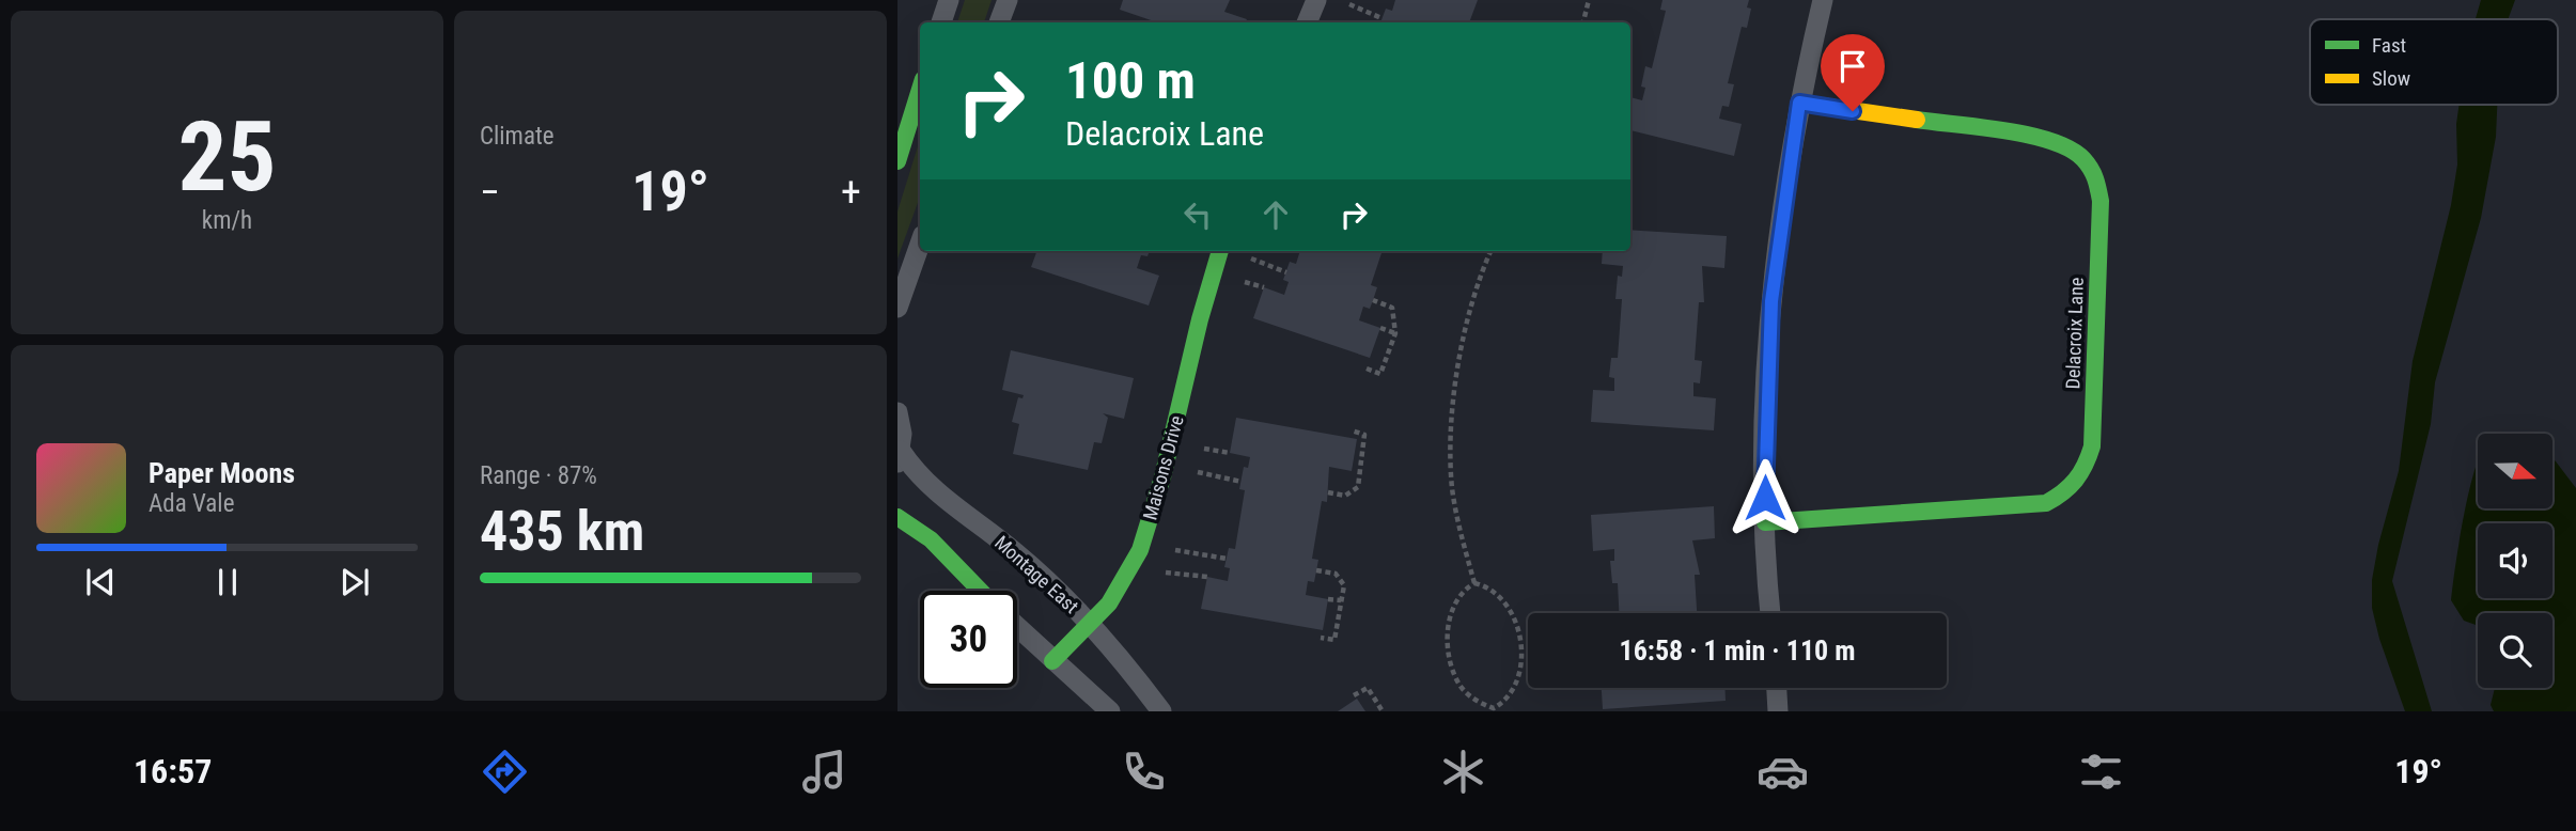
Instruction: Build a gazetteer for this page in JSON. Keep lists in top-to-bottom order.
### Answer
{
  "streets": {
    "street": ["Delacroix Lane", "Maisons Drive", "Montage East"]
  },
  "crossings": [
    ["Maisons Drive", "Montage East"]
  ],
  "legend": ["Fast", "Slow"],
  "north": "right",
  "page": {
    "tile": [
      ["25", "km/h"],
      "Climate",
      ["Range · 87%", "435 km"]
    ],
    "turn": ["100 m", "Delacroix Lane"],
    "heat": ["−", "19°", "+"],
    "song": ["Paper Moons", "Ada Vale"],
    "limit": "30",
    "trip": "16:58 · 1 min · 110 m",
    "tabs": ["16:57", "19°"]
  }
}
